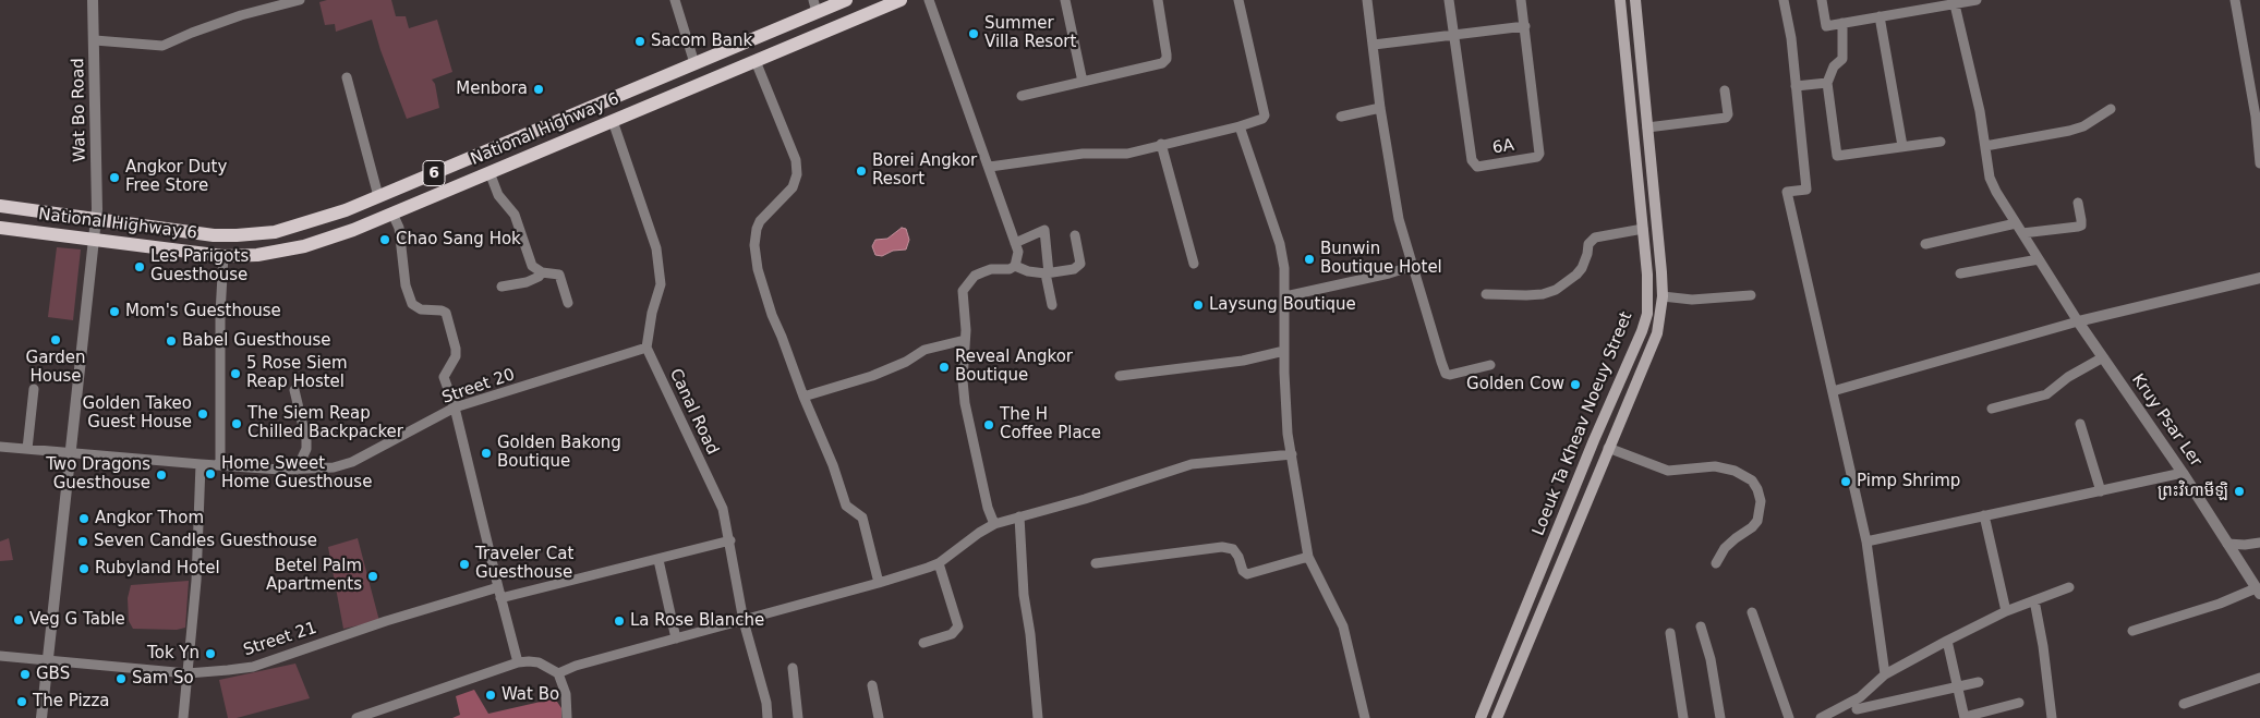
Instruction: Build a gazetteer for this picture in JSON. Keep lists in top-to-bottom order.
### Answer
{
  "streets": {
    "main road": ["National Highway 6", "6", "Loeuk Ta Kheav Noeuy Street"],
    "street": [
      "Wat Bo Road",
      "6A",
      "Street 20",
      "Canal Road",
      "Kruy Psar Ler",
      "Street 21"
    ]
  },
  "crossings": [
    ["Wat Bo Road", "National Highway 6"],
    ["Wat Bo Road", "Street 20"],
    ["Wat Bo Road", "Street 21"],
    ["Street 20", "Canal Road"]
  ],
  "places": [
    "Summer Villa Resort",
    "Sacom Bank",
    "Menbora",
    "Borei Angkor Resort",
    "Angkor Duty Free Store",
    "Chao Sang Hok",
    "Bunwin Boutique Hotel",
    "Les Parigots Guesthouse",
    "Laysung Boutique",
    "Mom's Guesthouse",
    "Garden House",
    "Babel Guesthouse",
    "Reveal Angkor Boutique",
    "5 Rose Siem Reap Hostel",
    "Golden Cow",
    "Golden Takeo Guest House",
    "The Siem Reap Chilled Backpacker",
    "The H Coffee Place",
    "Golden Bakong Boutique",
    "Home Sweet Home Guesthouse",
    "Two Dragons Guesthouse",
    "Pimp Shrimp",
    "ព្រះវិហាមីឡិ",
    "Angkor Thom",
    "Seven Candles Guesthouse",
    "Traveler Cat Guesthouse",
    "Rubyland Hotel",
    "Betel Palm Apartments",
    "Veg G Table",
    "La Rose Blanche",
    "Tok Yn",
    "GBS",
    "Sam So",
    "Wat Bo",
    "The Pizza"
  ]
}
